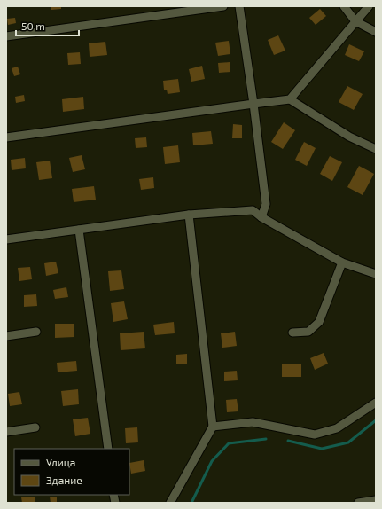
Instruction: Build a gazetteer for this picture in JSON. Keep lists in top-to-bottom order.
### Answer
{
  "legend": ["Улица", "Здание"],
  "scale_bar": "50 m"
}
